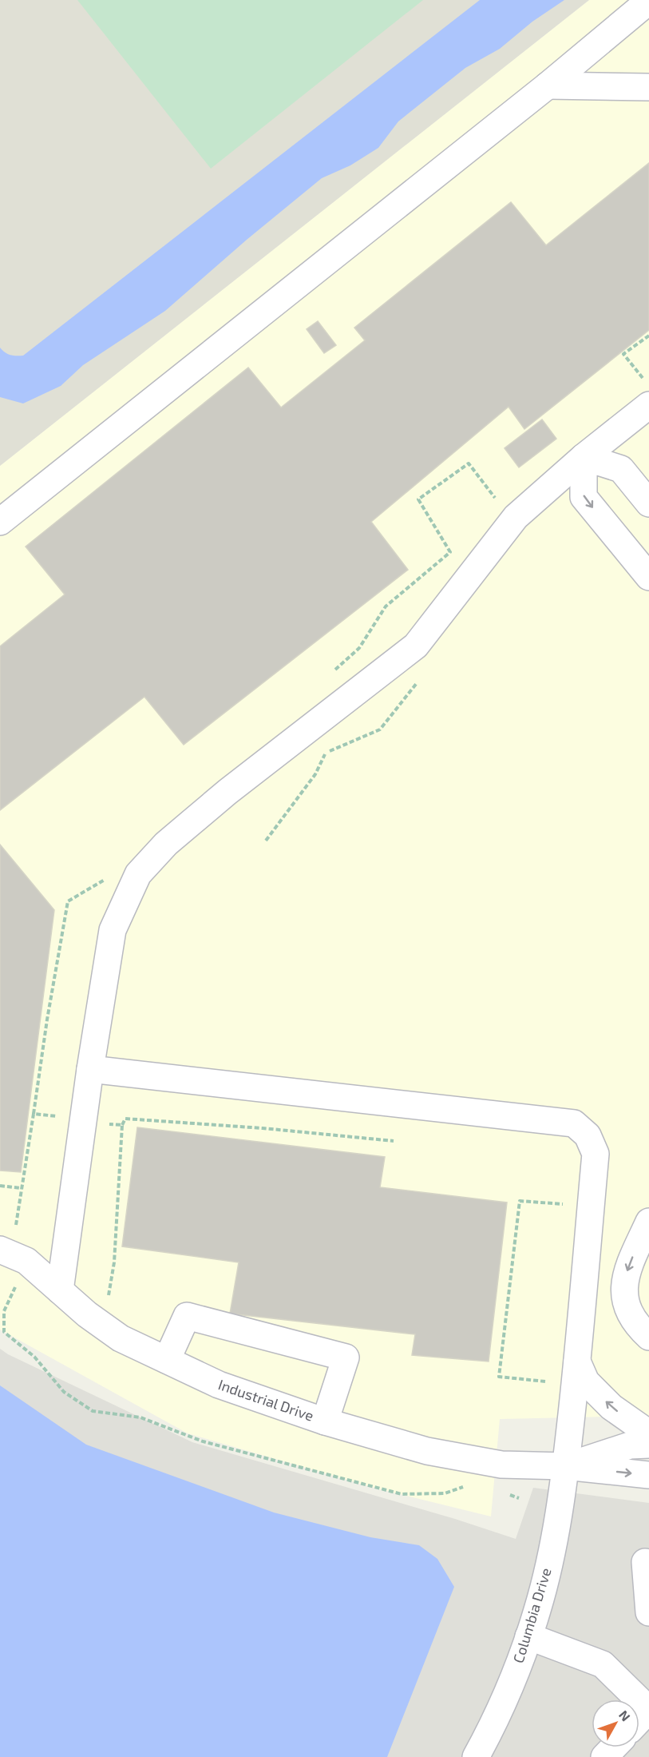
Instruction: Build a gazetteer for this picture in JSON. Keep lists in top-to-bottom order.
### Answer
{
  "streets": {
    "street": ["Industrial Drive", "Columbia Drive"]
  },
  "crossings": [
    ["Industrial Drive", "Columbia Drive"]
  ],
  "north": "top right"
}
